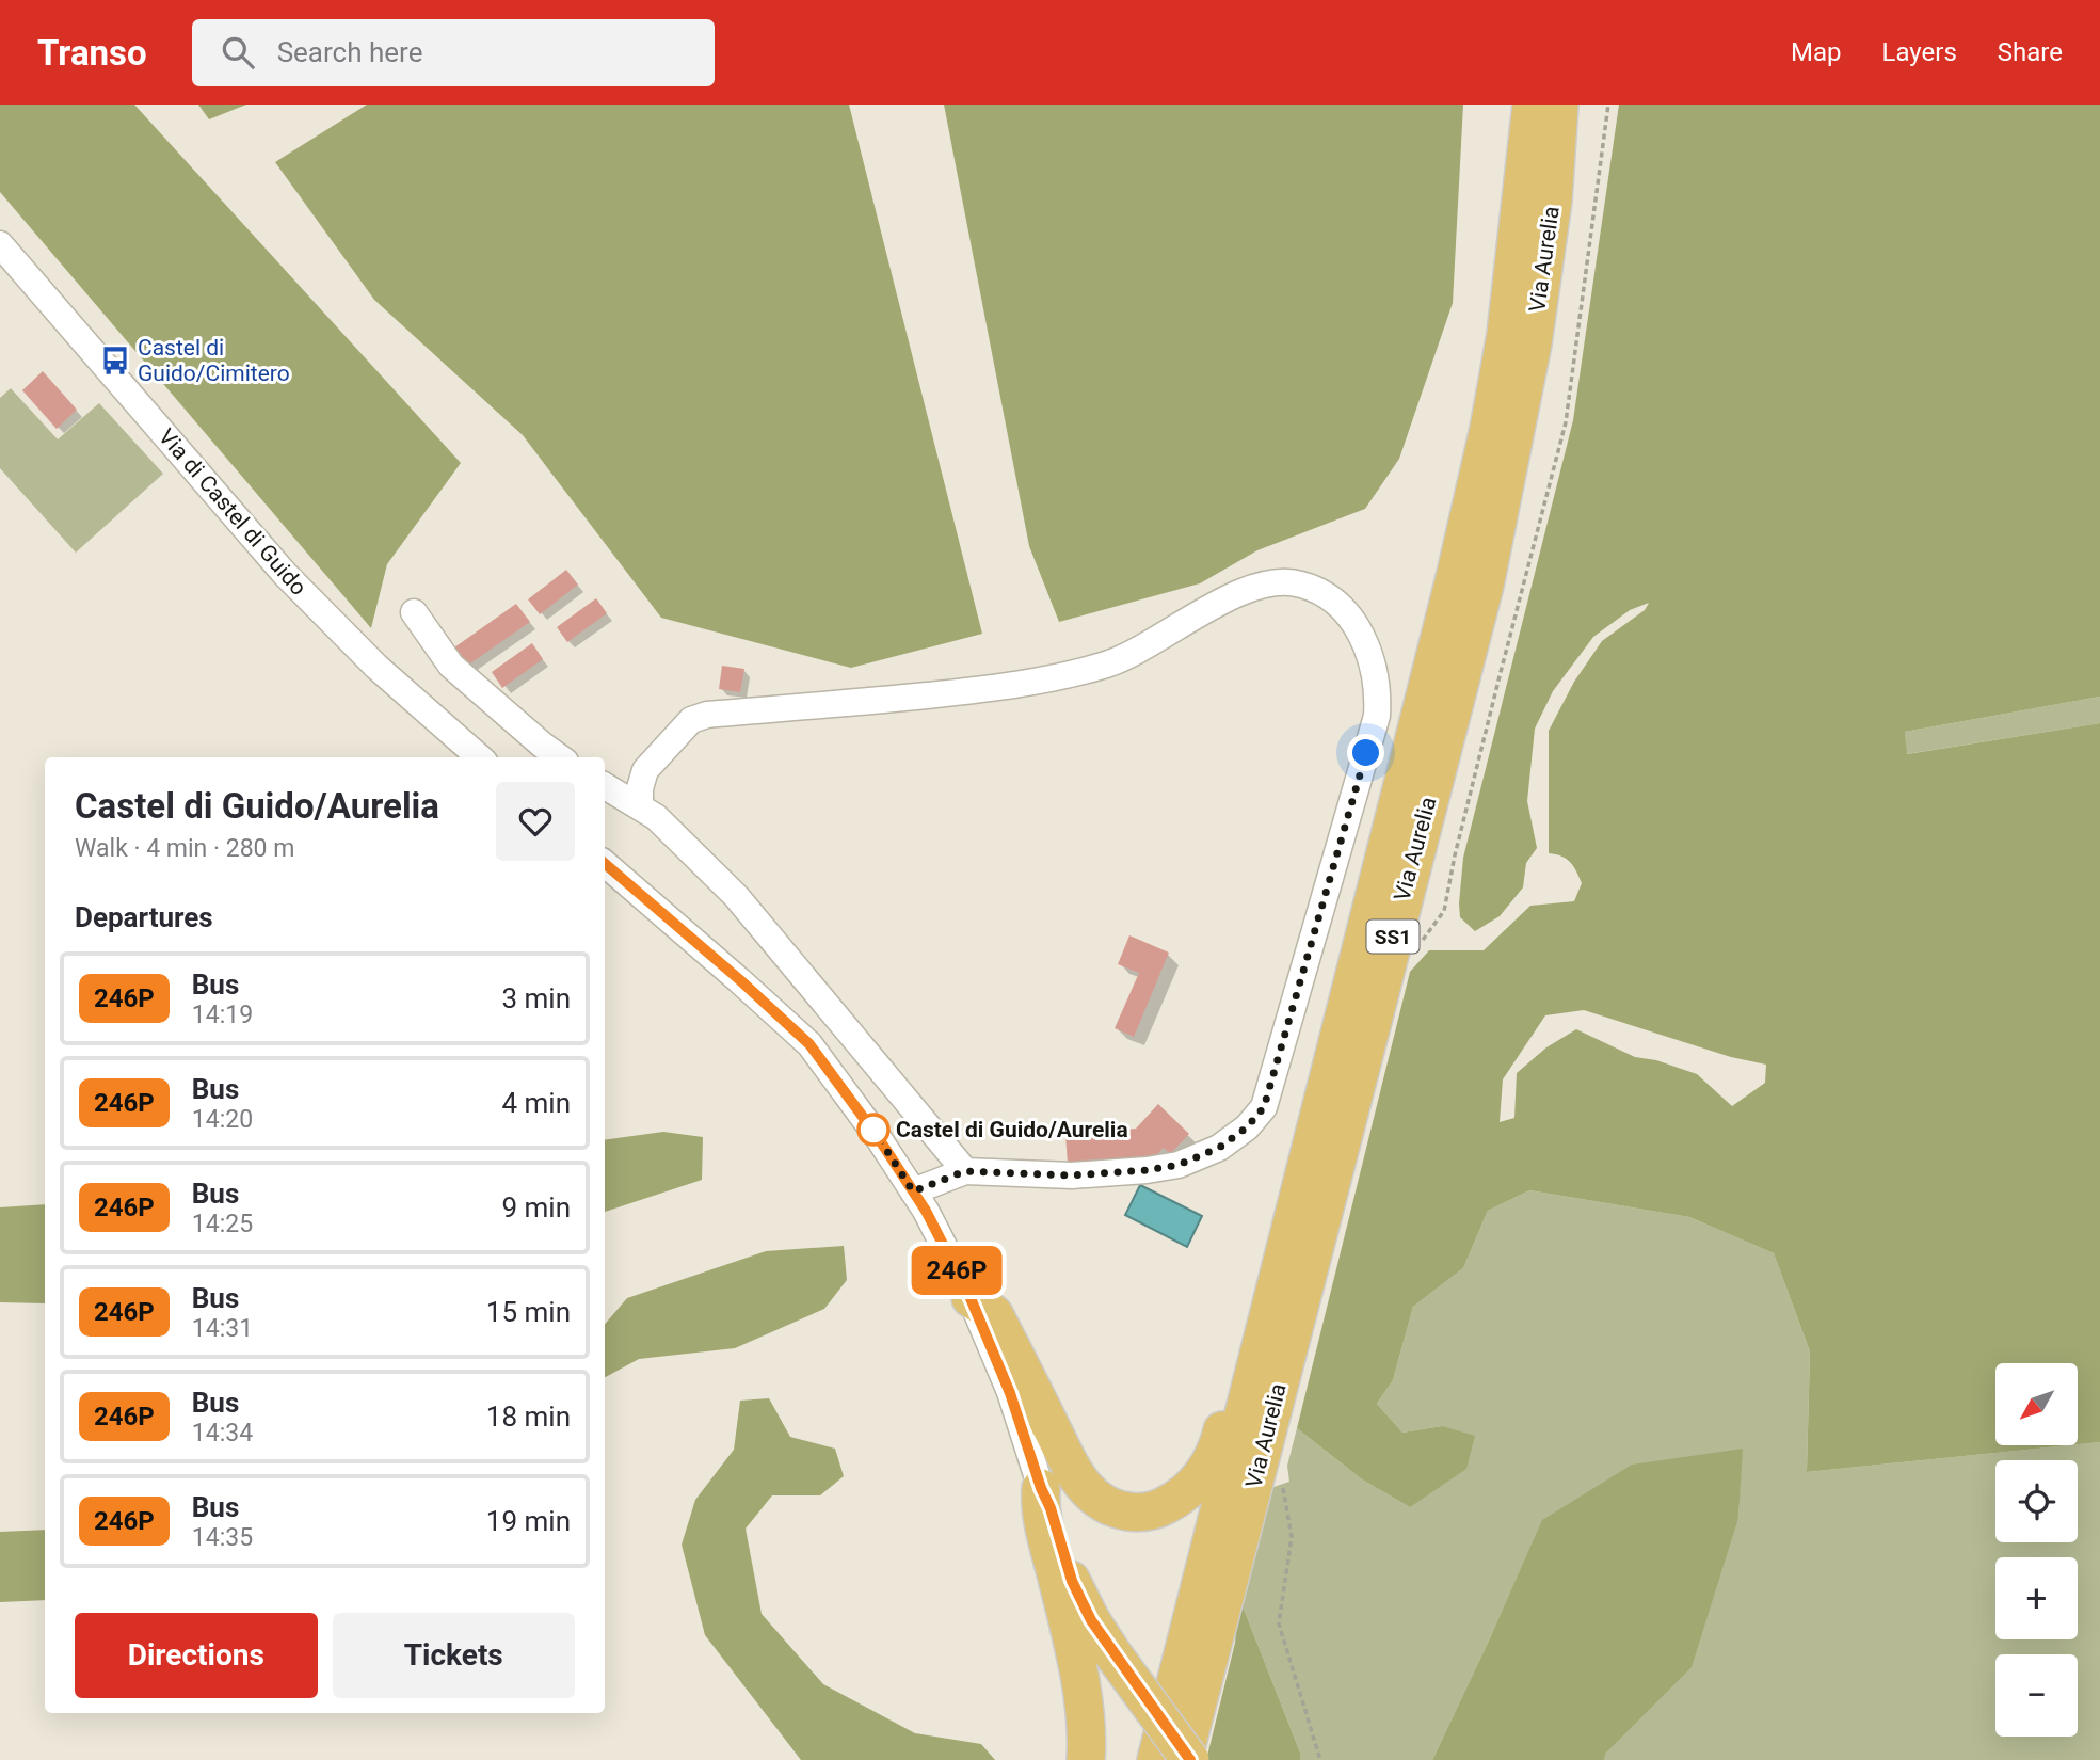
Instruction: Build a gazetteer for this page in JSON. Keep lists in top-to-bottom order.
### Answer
{
  "streets": {
    "highway": ["Via Aurelia", "SS1"],
    "street": ["Via di Castel di Guido"]
  },
  "places": {
    "bus stop": ["Castel di Guido/Cimitero"],
    "other": ["Castel di Guido/Aurelia"]
  },
  "lines": ["bus line 246P"],
  "north": "bottom left",
  "page": {
    "header": "Transo",
    "search": "Search here",
    "nav": ["Map", "Layers", "Share"],
    "on_map": "246P",
    "heading": [
      ["Castel di Guido/Aurelia", "Walk · 4 min · 280 m"],
      "Departures"
    ],
    "list": [
      {
        "mark": "246P",
        "name": "Bus",
        "note": "14:19",
        "value": "3 min"
      },
      {
        "mark": "246P",
        "name": "Bus",
        "note": "14:20",
        "value": "4 min"
      },
      {
        "mark": "246P",
        "name": "Bus",
        "note": "14:25",
        "value": "9 min"
      },
      {
        "mark": "246P",
        "name": "Bus",
        "note": "14:31",
        "value": "15 min"
      },
      {
        "mark": "246P",
        "name": "Bus",
        "note": "14:34",
        "value": "18 min"
      },
      {
        "mark": "246P",
        "name": "Bus",
        "note": "14:35",
        "value": "19 min"
      }
    ],
    "map_buttons": ["+", "−"],
    "buttons": ["Directions", "Tickets"]
  }
}
